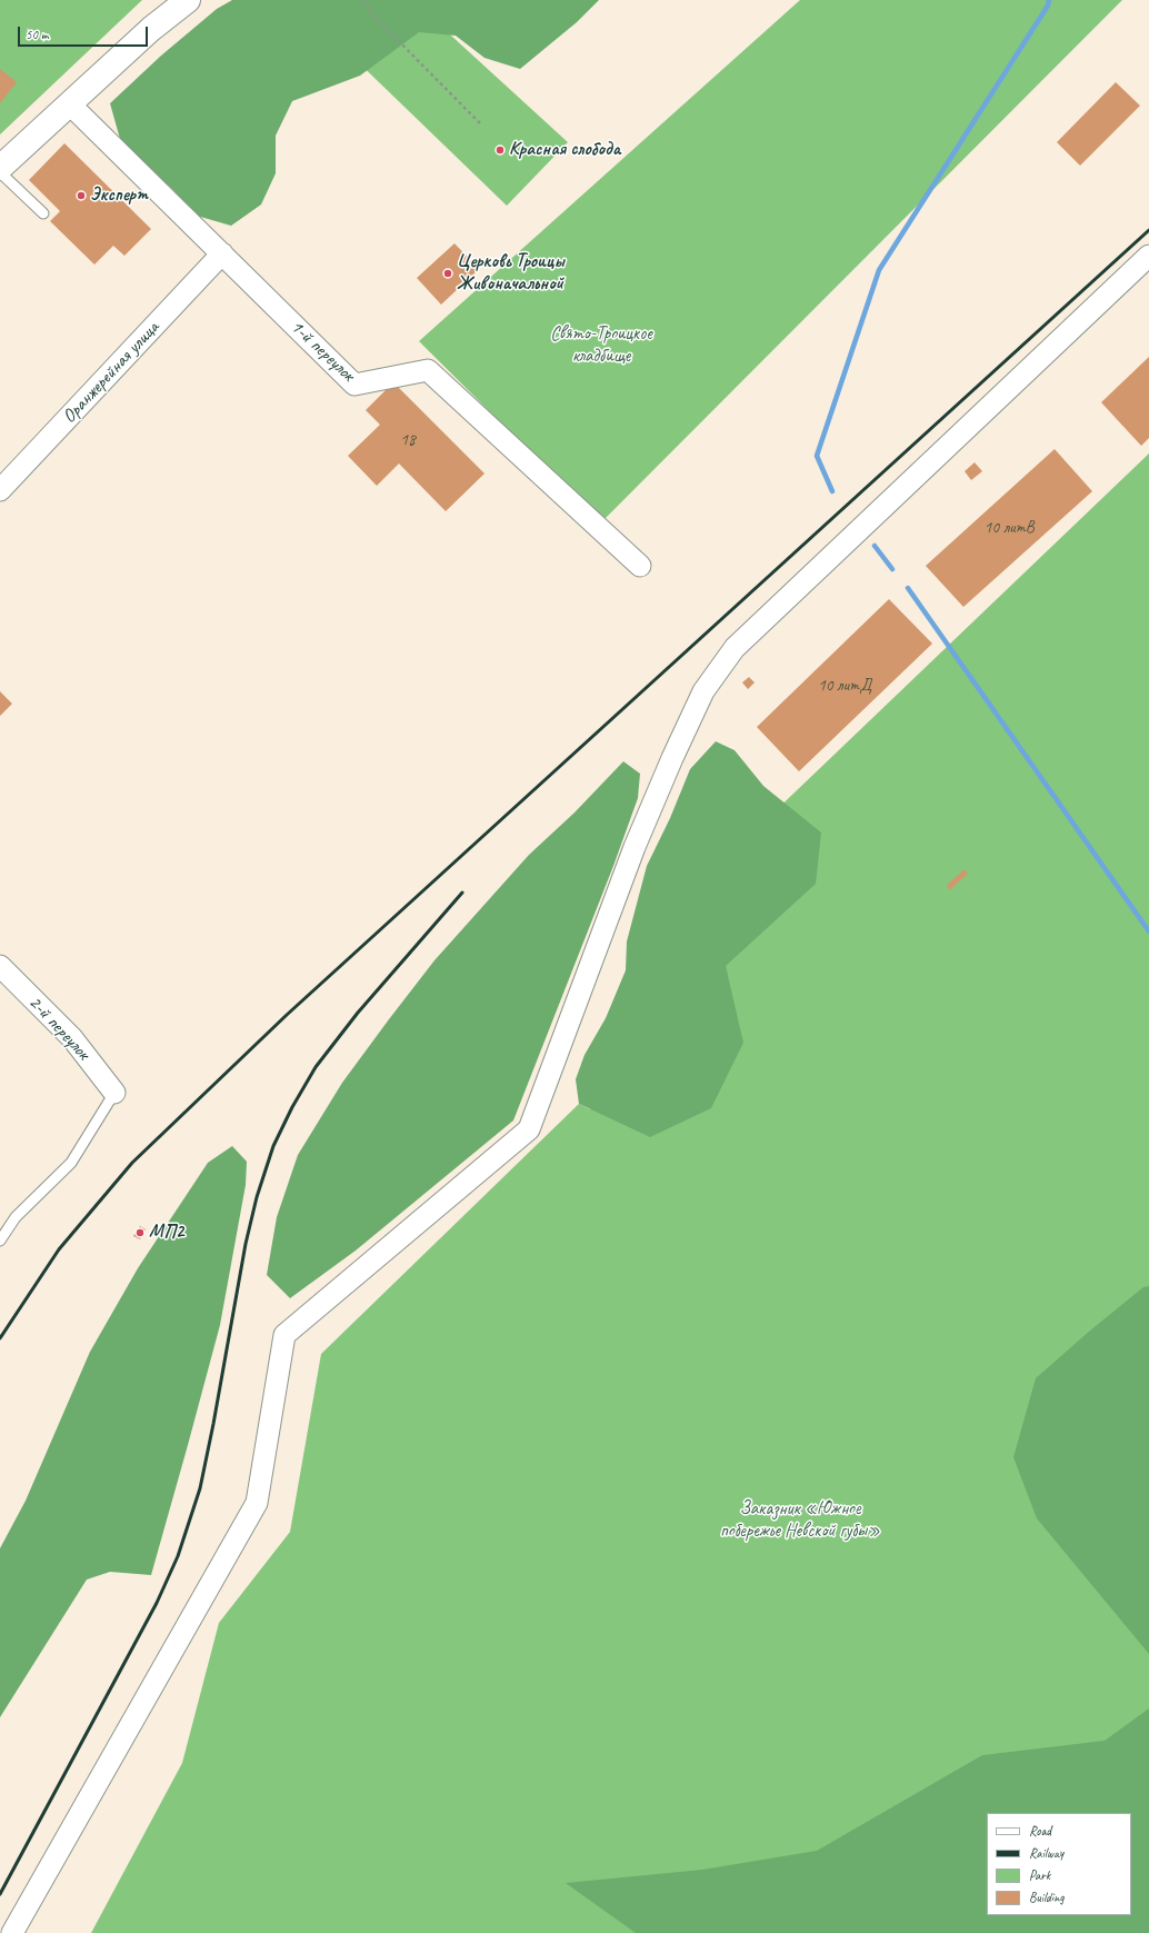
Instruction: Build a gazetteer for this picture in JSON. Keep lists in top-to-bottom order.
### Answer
{
  "streets": {
    "street": ["1-й переулок", "Оранжерейная улица", "2-й переулок"]
  },
  "crossings": [
    ["1-й переулок", "Оранжерейная улица"]
  ],
  "parks": ["Свято-Троицкое кладбище", "Заказник «Южное побережье Невской губы»"],
  "places": [
    "Красная слобода",
    "Эксперт",
    "Церковь Троицы Живоначальной",
    "МП2"
  ],
  "house_numbers": ["18", "10 литВ", "10 литД"],
  "legend": [
    "Road",
    "Railway",
    "Park",
    "Building"
  ],
  "scale_bar": "50 m"
}
